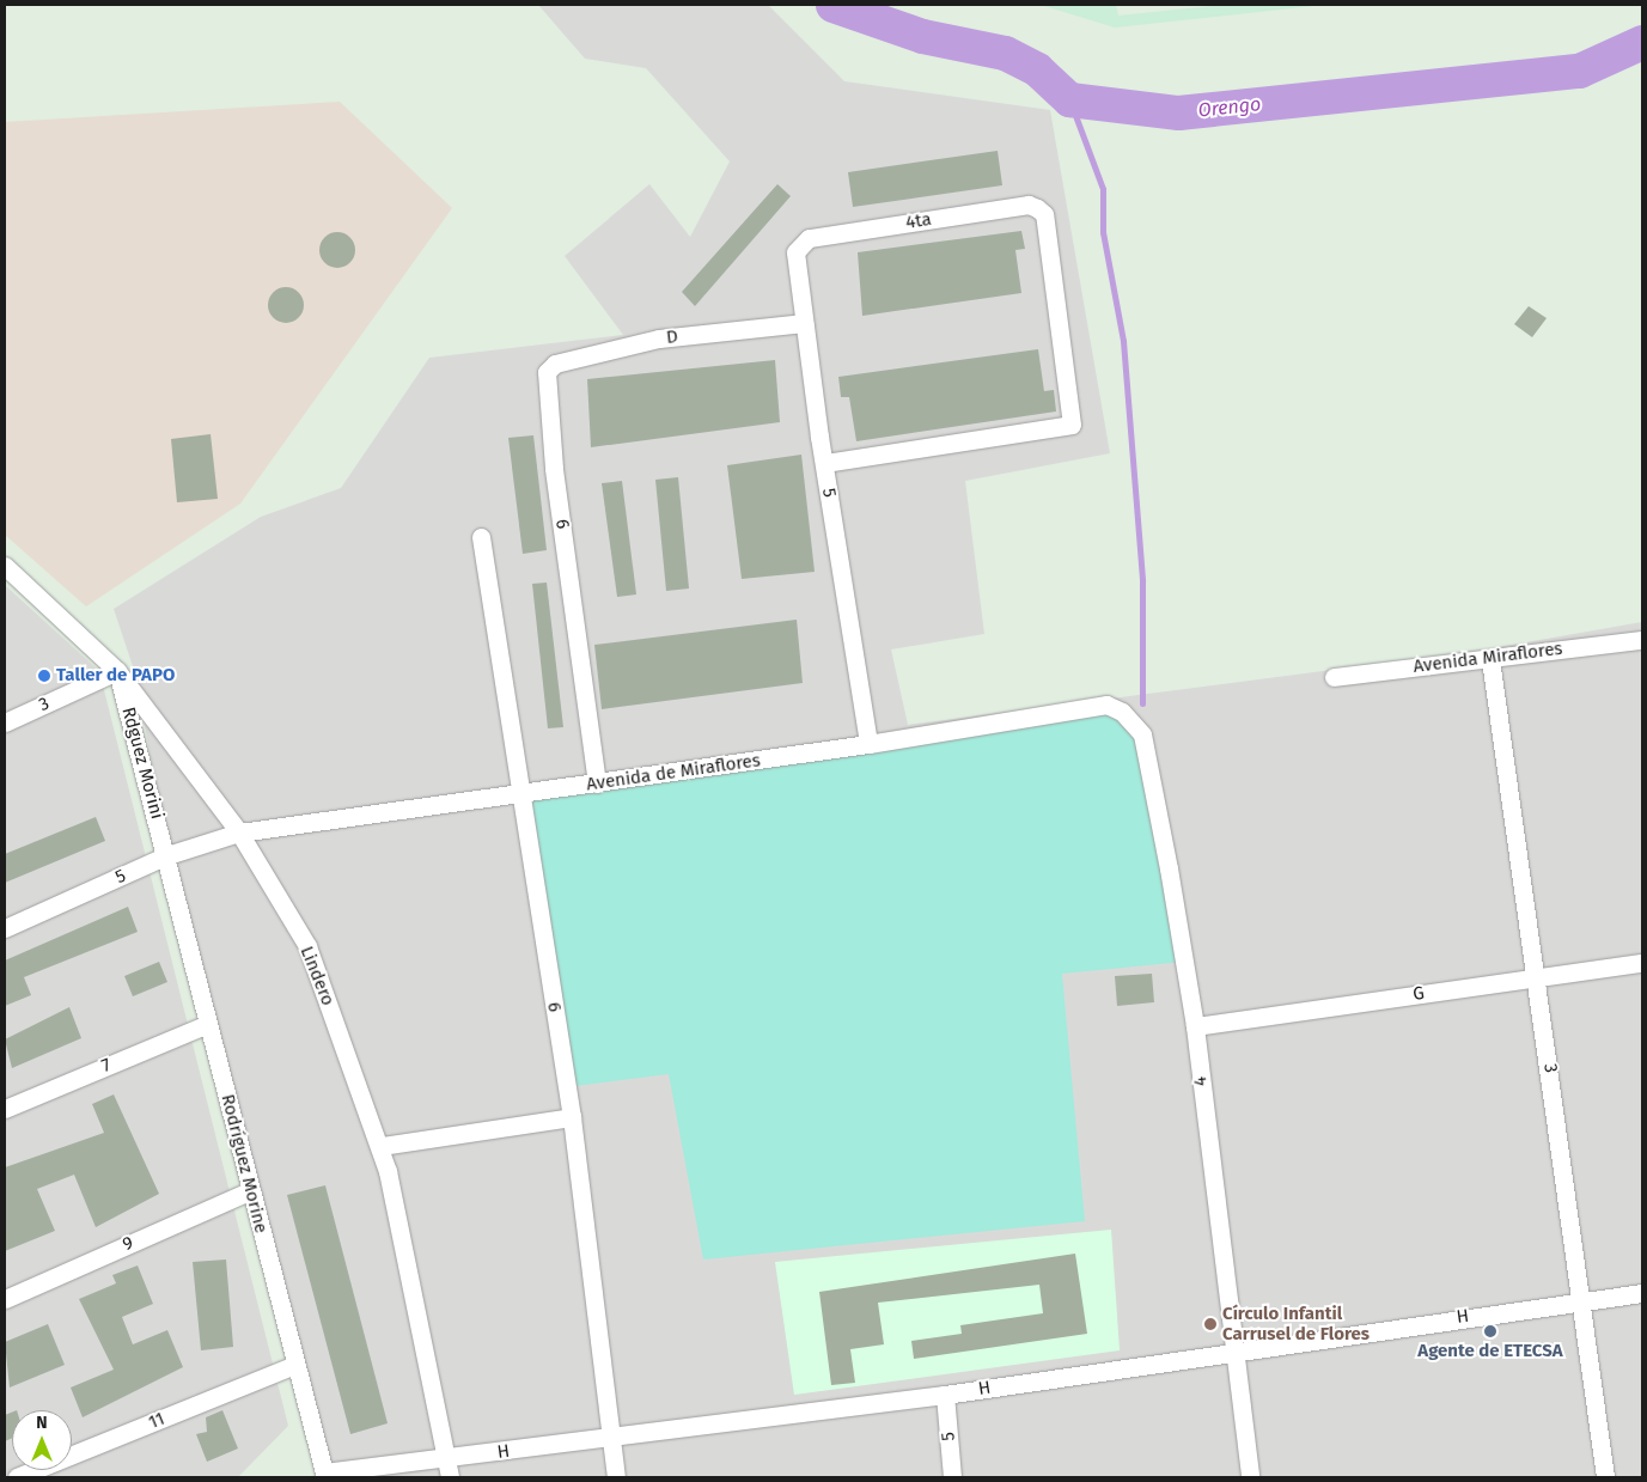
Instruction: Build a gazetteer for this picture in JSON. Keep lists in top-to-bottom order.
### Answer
{
  "streets": {
    "street": [
      "4ta",
      "D",
      "5",
      "6",
      "Avenida Miraflores",
      "3",
      "Rdguez Morini",
      "Avenida de Miraflores",
      "Lindero",
      "G",
      "7",
      "4",
      "Rodríguez Morine",
      "9",
      "H",
      "11"
    ]
  },
  "crossings": [
    ["4ta", "5"],
    ["D", "5"],
    ["D", "6"],
    ["5", "Rdguez Morini"],
    ["5", "Avenida de Miraflores"],
    ["5", "Lindero"],
    ["5", "Rodríguez Morine"],
    ["5", "H"],
    ["6", "Avenida de Miraflores"],
    ["6", "H"],
    ["Avenida Miraflores", "3"],
    ["3", "Rdguez Morini"],
    ["3", "Lindero"],
    ["3", "G"],
    ["3", "H"],
    ["Rdguez Morini", "Lindero"],
    ["Rdguez Morini", "Rodríguez Morine"],
    ["Avenida de Miraflores", "Lindero"],
    ["Avenida de Miraflores", "4"],
    ["Lindero", "H"],
    ["G", "4"],
    ["7", "Rodríguez Morine"],
    ["4", "H"],
    ["Rodríguez Morine", "9"],
    ["Rodríguez Morine", "H"],
    ["Rodríguez Morine", "11"]
  ],
  "water": ["Orengo"],
  "places": ["Taller de PAPO", "Círculo Infantil Carrusel de Flores", "Agente de ETECSA"],
  "north": "top"
}
